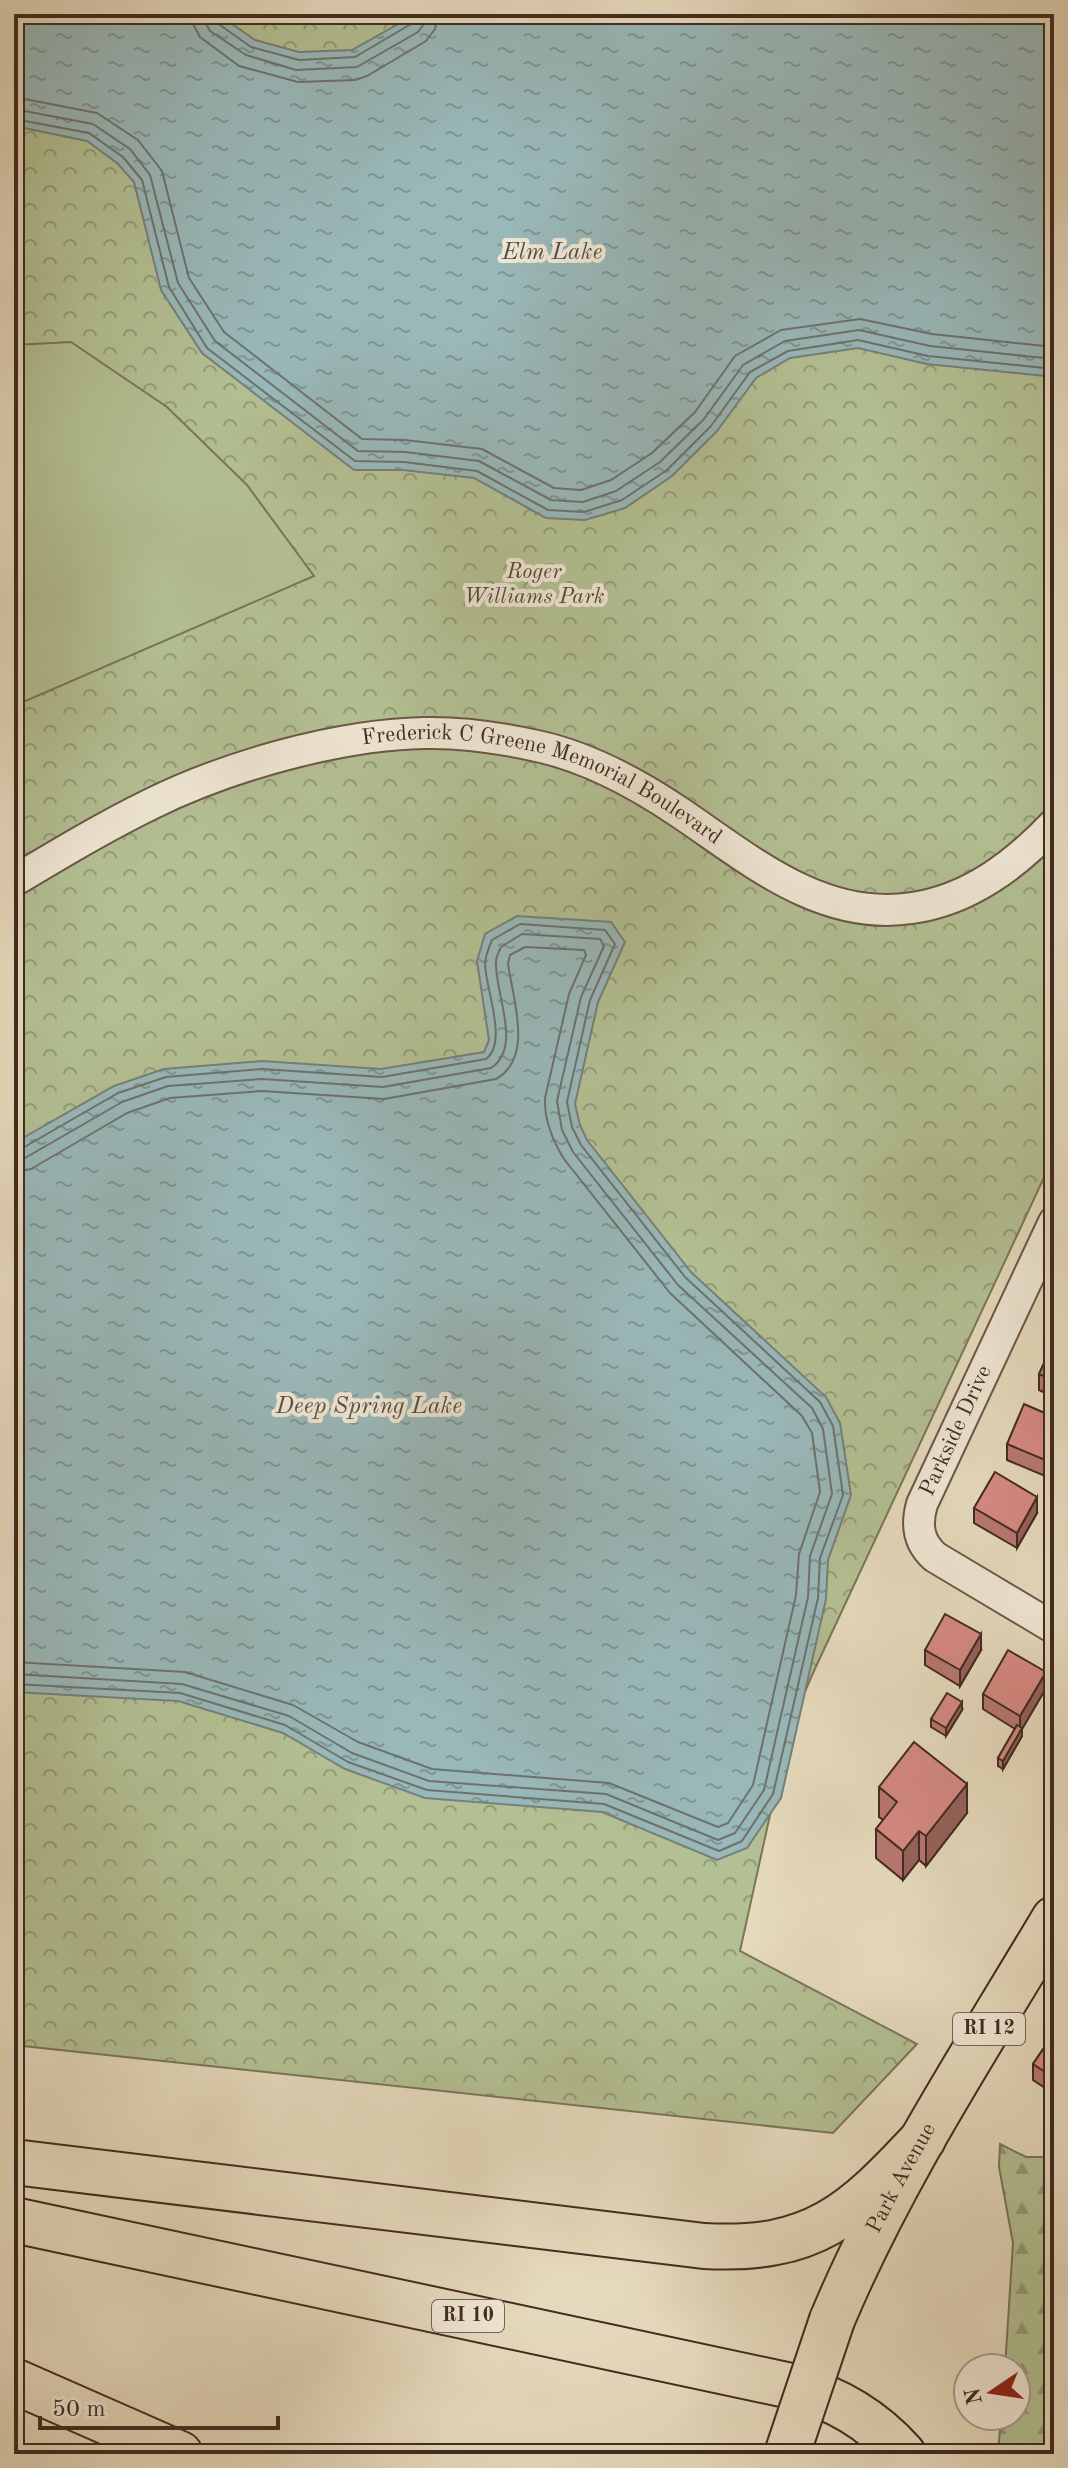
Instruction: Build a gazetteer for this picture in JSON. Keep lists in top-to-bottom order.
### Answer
{
  "streets": {
    "main road": ["RI 12", "Park Avenue", "RI 10"],
    "street": ["Frederick C Greene Memorial Boulevard", "Parkside Drive"]
  },
  "water": ["Elm Lake", "Deep Spring Lake"],
  "parks": ["Roger Williams Park"],
  "scale_bar": "50 m",
  "north": "left"
}
